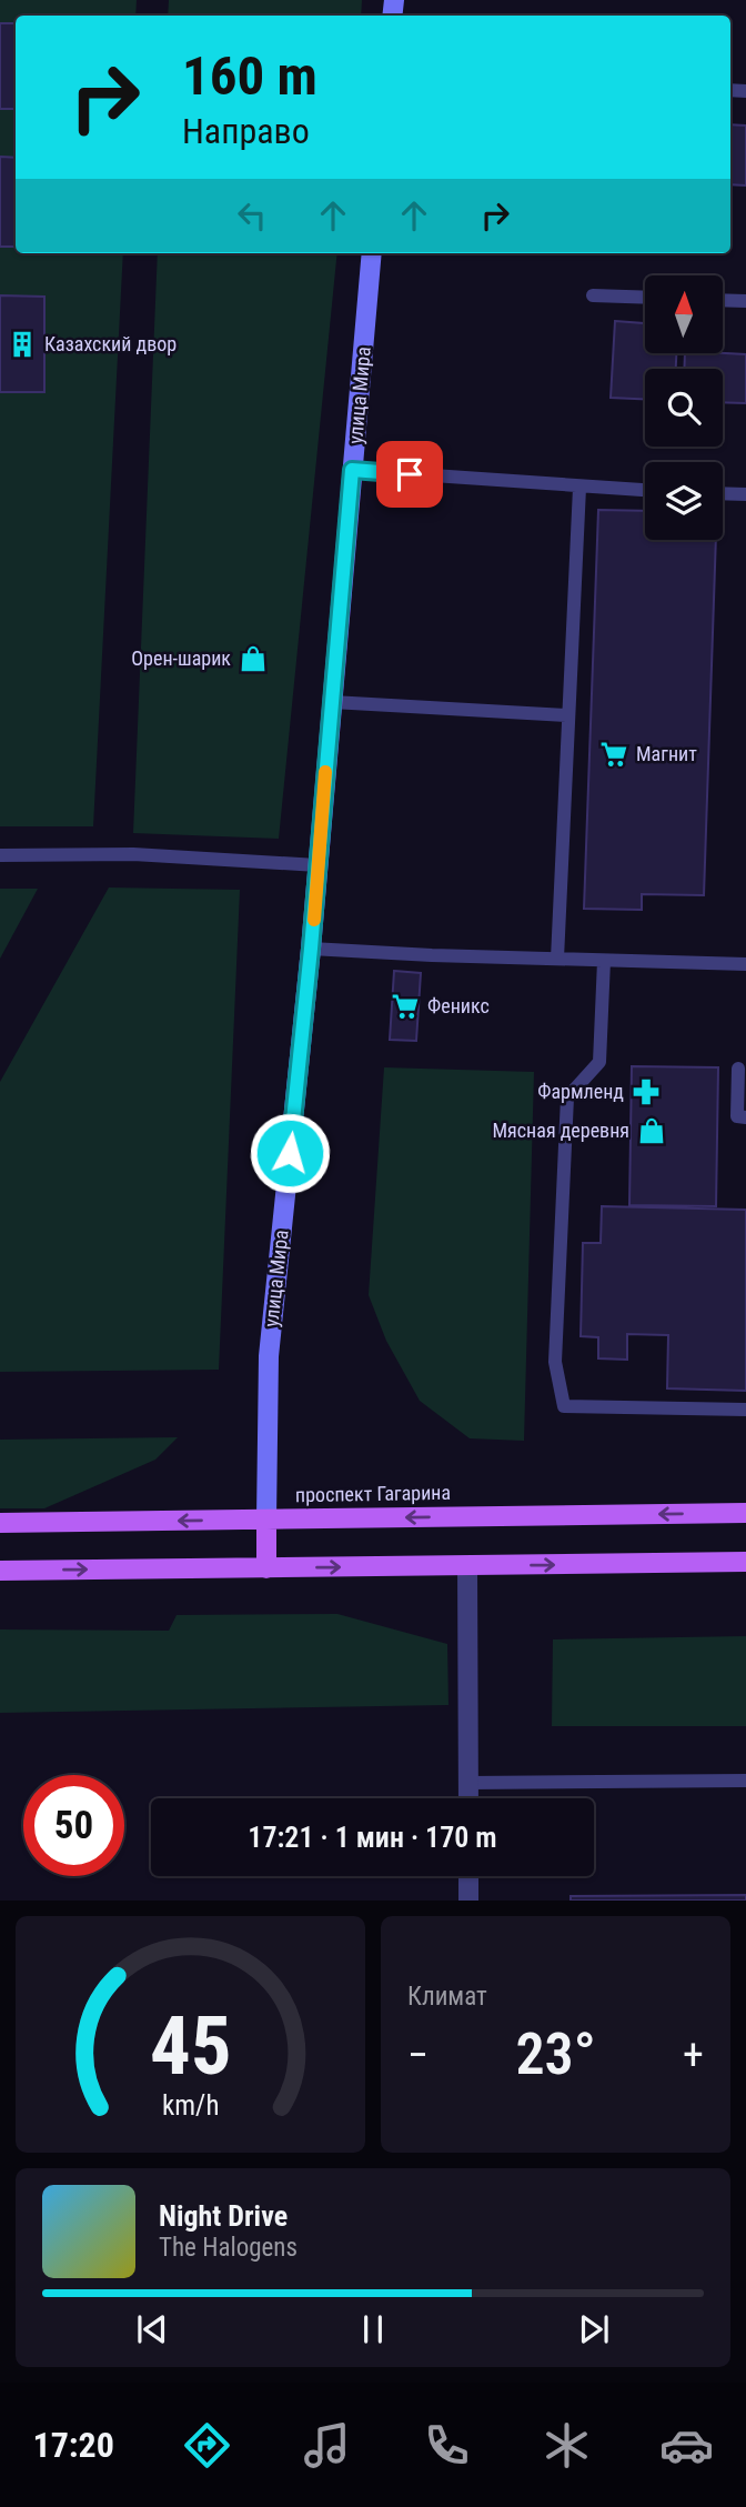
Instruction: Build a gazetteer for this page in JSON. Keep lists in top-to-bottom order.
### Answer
{
  "streets": {
    "main road": ["улица Мира", "проспект Гагарина"]
  },
  "crossings": [
    ["улица Мира", "проспект Гагарина"]
  ],
  "places": {
    "building": ["Казахский двор"],
    "shop": ["Орен-шарик", "Мясная деревня"],
    "supermarket": ["Магнит", "Феникс"],
    "pharmacy": ["Фармленд"]
  },
  "north": "top",
  "page": {
    "turn": ["160 m", "Направо"],
    "limit": "50",
    "trip": "17:21 · 1 мин · 170 m",
    "tile": "Климат",
    "heat": ["−", "23°", "+"],
    "song": ["Night Drive", "The Halogens"],
    "tabs": "17:20",
    "gauge": ["45", "km/h"]
  }
}
